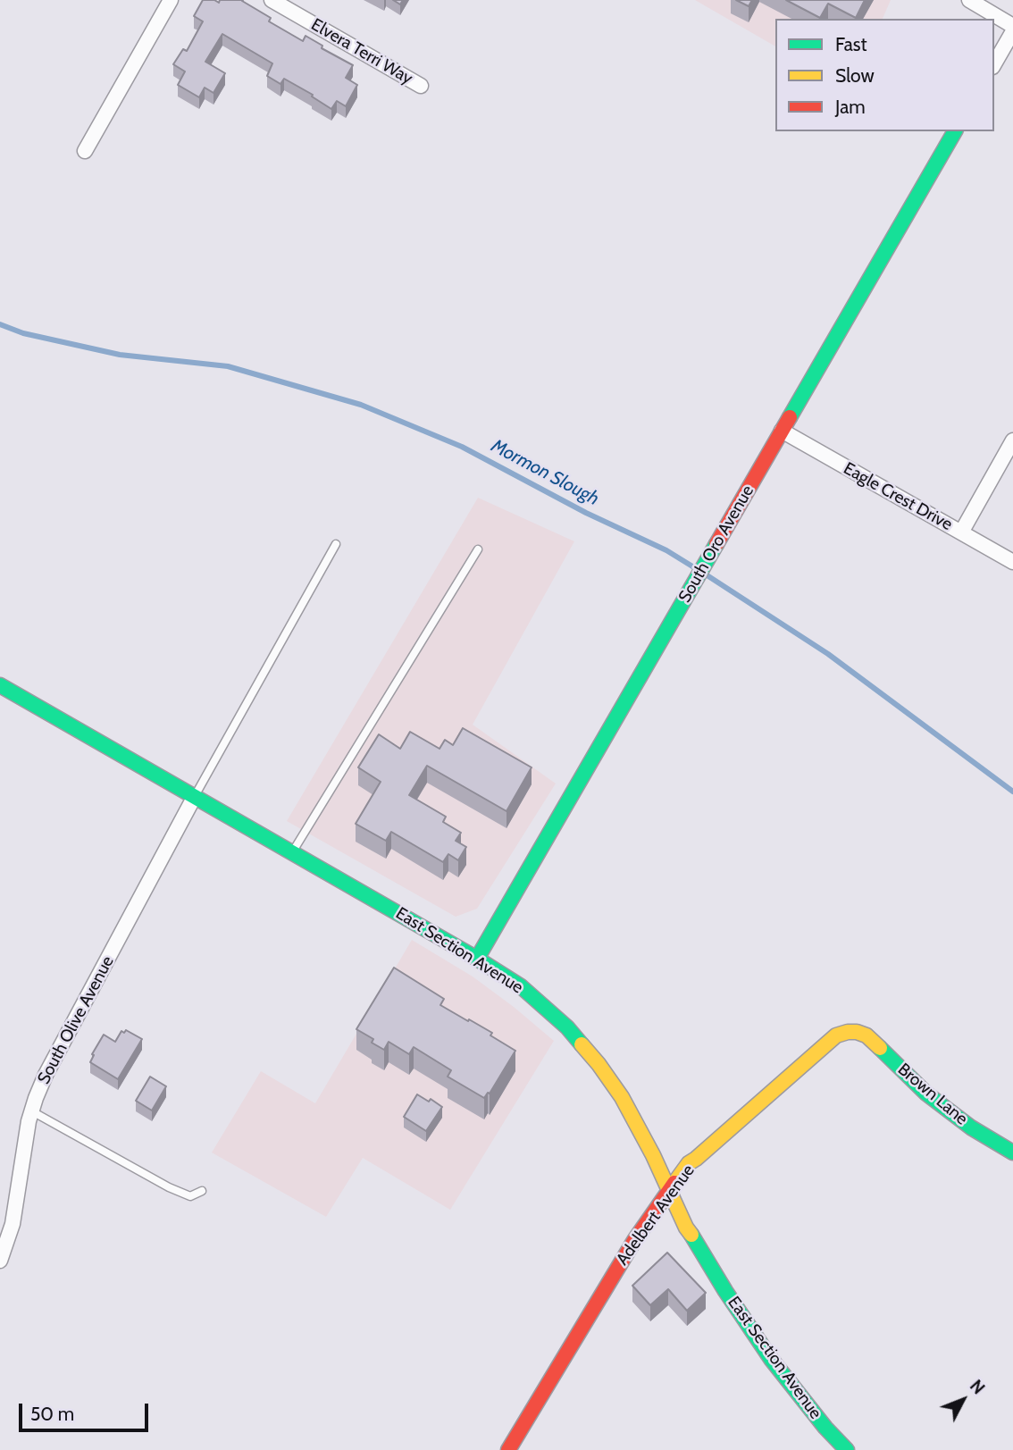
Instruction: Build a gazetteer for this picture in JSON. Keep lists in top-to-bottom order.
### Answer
{
  "streets": {
    "street": [
      "Elvera Terri Way",
      "Eagle Crest Drive",
      "South Oro Avenue",
      "East Section Avenue",
      "South Olive Avenue",
      "Brown Lane",
      "Adelbert Avenue"
    ]
  },
  "crossings": [
    ["Eagle Crest Drive", "South Oro Avenue"],
    ["South Oro Avenue", "East Section Avenue"],
    ["East Section Avenue", "South Olive Avenue"],
    ["East Section Avenue", "Adelbert Avenue"],
    ["Brown Lane", "Adelbert Avenue"]
  ],
  "water": ["Mormon Slough"],
  "legend": ["Fast", "Slow", "Jam"],
  "scale_bar": "50 m",
  "north": "top right"
}
